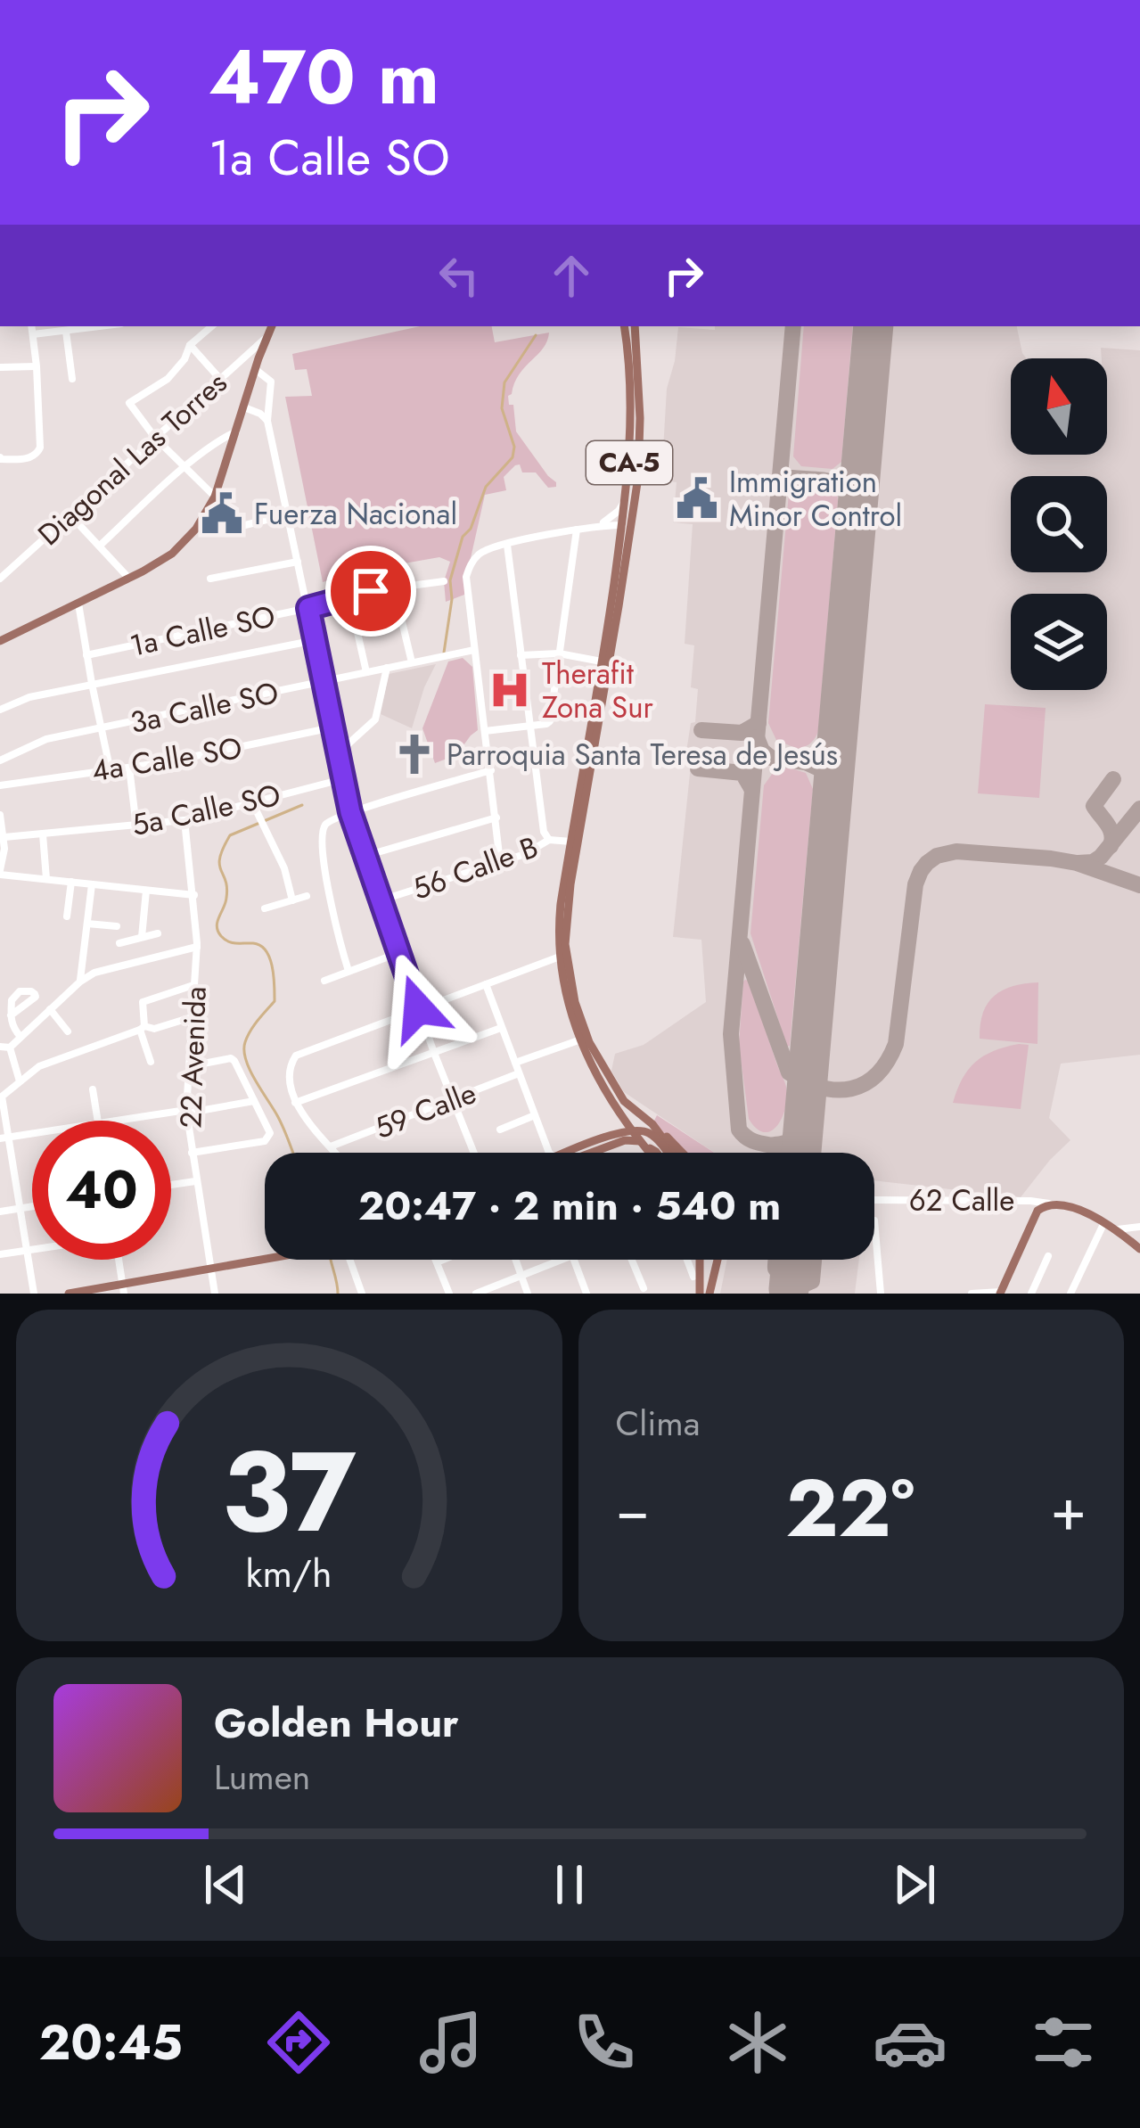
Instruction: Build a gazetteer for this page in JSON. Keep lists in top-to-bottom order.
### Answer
{
  "streets": {
    "main road": ["CA-5"],
    "street": [
      "Diagonal Las Torres",
      "1a Calle SO",
      "3a Calle SO",
      "4a Calle SO",
      "5a Calle SO",
      "56 Calle B",
      "22 Avenida",
      "59 Calle",
      "62 Calle"
    ]
  },
  "crossings": [
    ["5a Calle SO", "22 Avenida"]
  ],
  "places": {
    "public building": ["Immigration Minor Control", "Fuerza Nacional"],
    "hospital": ["Therafit Zona Sur"],
    "church": ["Parroquia Santa Teresa de Jesús"]
  },
  "north": "top",
  "page": {
    "turn": ["470 m", "1a Calle SO"],
    "limit": "40",
    "trip": "20:47 · 2 min · 540 m",
    "tile": "Clima",
    "heat": ["−", "22°", "+"],
    "song": ["Golden Hour", "Lumen"],
    "tabs": "20:45",
    "gauge": ["37", "km/h"]
  }
}
